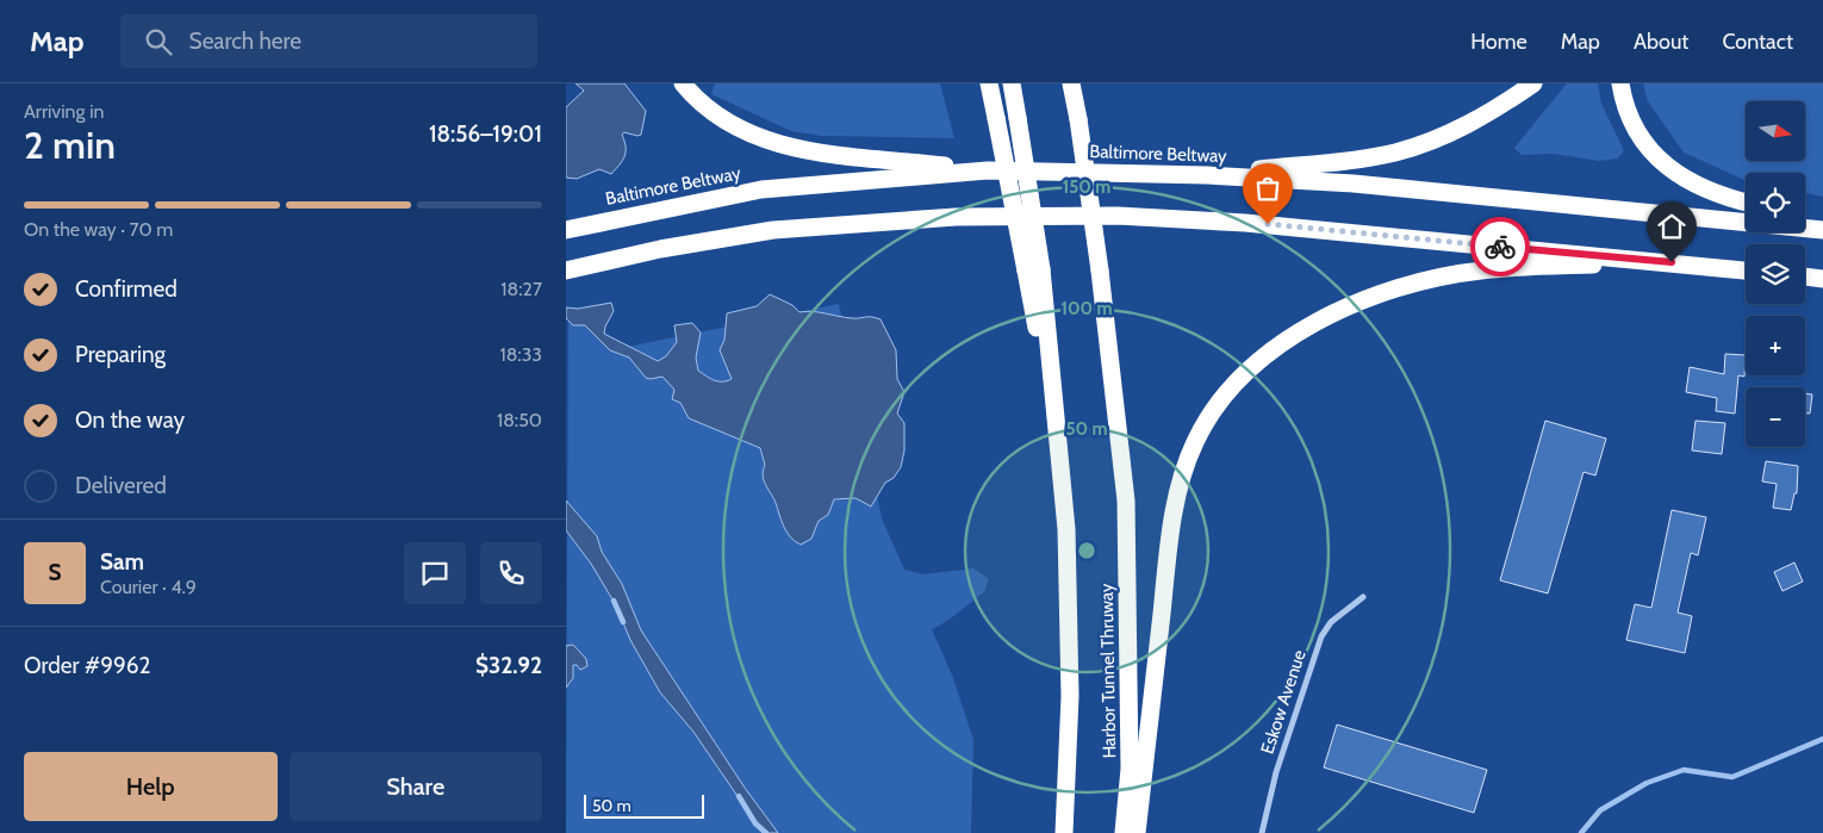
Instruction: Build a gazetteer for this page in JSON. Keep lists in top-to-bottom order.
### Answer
{
  "streets": {
    "highway": ["Baltimore Beltway", "Harbor Tunnel Thruway"],
    "street": ["Eskow Avenue"]
  },
  "scale_bar": "50 m",
  "north": "right",
  "page": {
    "header": "Map",
    "search": "Search here",
    "nav": [
      "Home",
      "Map",
      "About",
      "Contact"
    ],
    "heading": ["2 min", "Arriving in", "18:56–19:01"],
    "panel": [
      "Sam",
      "Courier · 4.9",
      "Order #9962",
      "$32.92"
    ],
    "map_buttons": ["+", "−"],
    "bar": "On the way · 70 m",
    "list": [
      ["Confirmed", "18:27"],
      ["Preparing", "18:33"],
      ["On the way", "18:50"],
      "Delivered"
    ],
    "round": "S",
    "buttons": ["Help", "Share"],
    "scale": "50 m"
  },
  "rings": ["150 m", "100 m", "50 m"]
}
